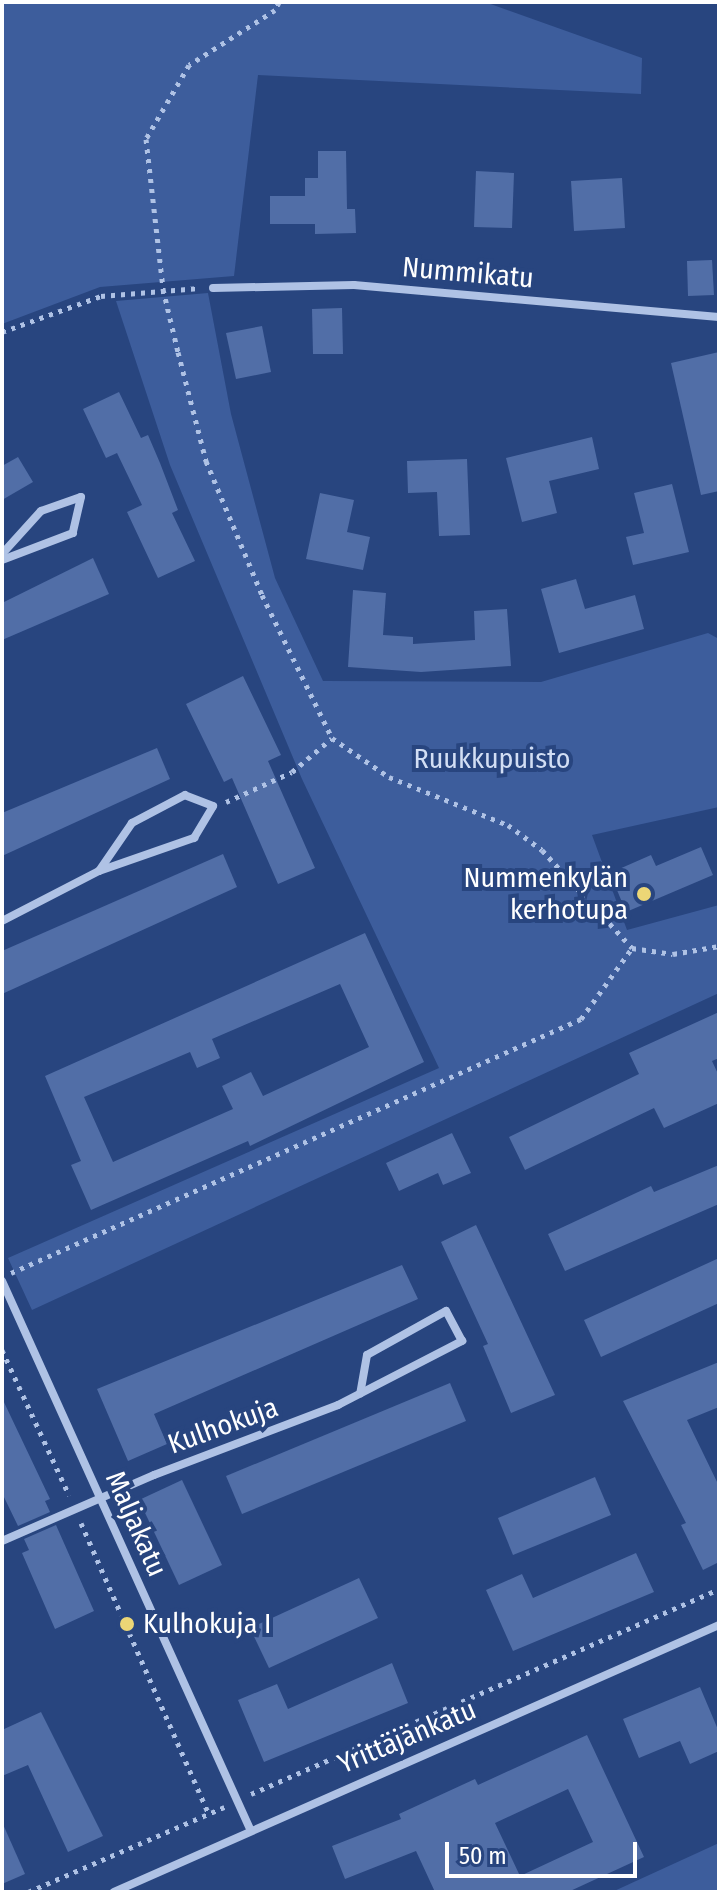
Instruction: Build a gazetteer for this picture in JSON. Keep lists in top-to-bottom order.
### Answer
{
  "streets": {
    "street": [
      "Nummikatu",
      "Kulhokuja",
      "Maljakatu",
      "Yrittäjänkatu"
    ]
  },
  "crossings": [
    ["Kulhokuja", "Maljakatu"],
    ["Maljakatu", "Yrittäjänkatu"]
  ],
  "parks": ["Ruukkupuisto"],
  "places": ["Nummenkylän kerhotupa", "Kulhokuja I"],
  "scale_bar": "50 m"
}
